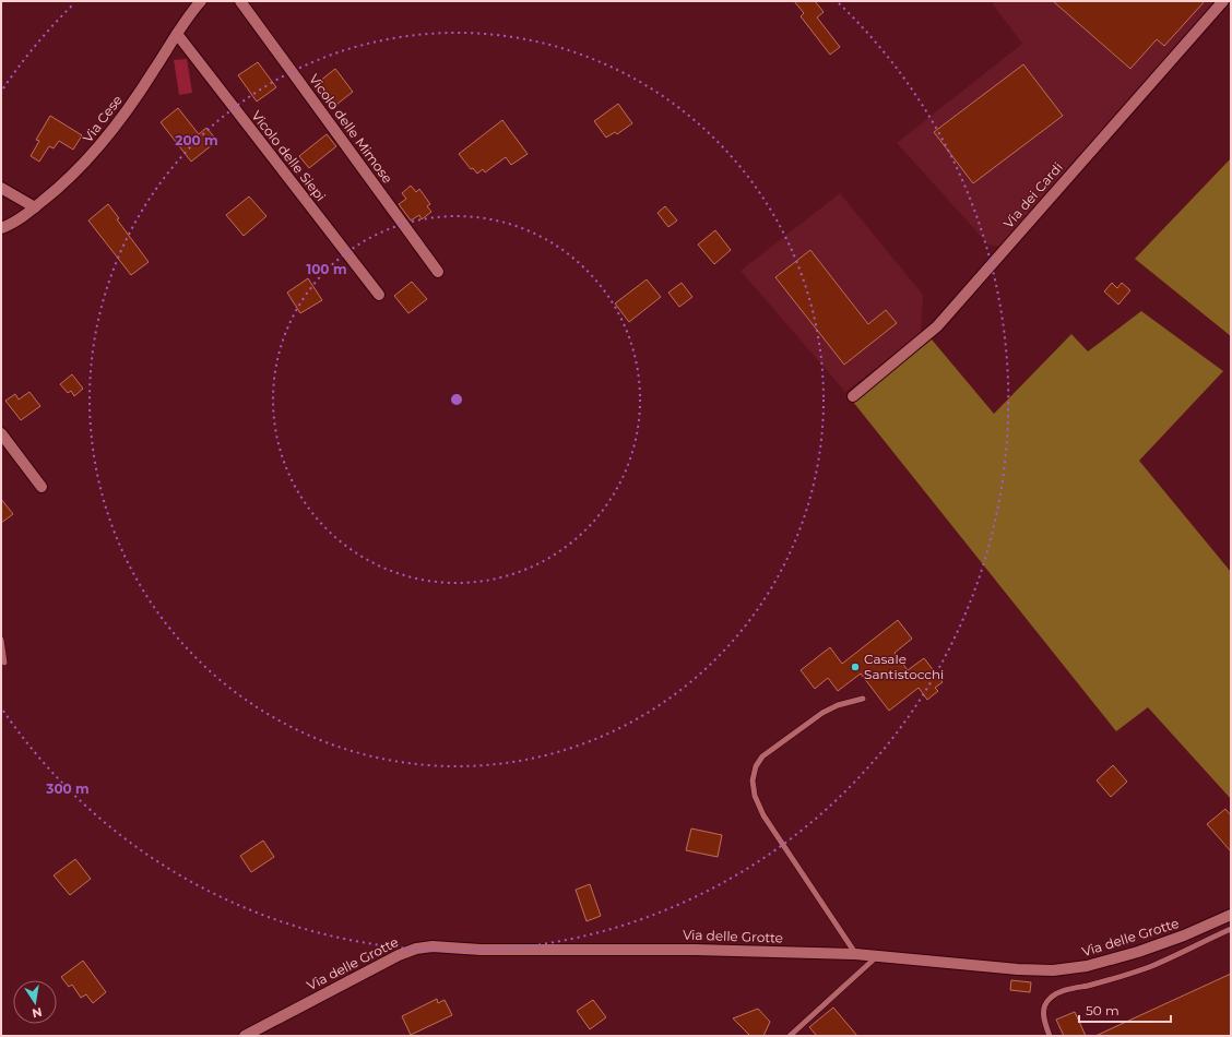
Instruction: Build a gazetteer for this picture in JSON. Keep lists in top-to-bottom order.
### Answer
{
  "streets": {
    "street": [
      "Via Cese",
      "Vicolo delle Mimose",
      "Vicolo delle Siepi",
      "Via dei Cardi",
      "Via delle Grotte"
    ]
  },
  "crossings": [
    ["Via Cese", "Vicolo delle Siepi"]
  ],
  "places": ["Casale Santistocchi"],
  "scale_bar": "50 m",
  "north": "bottom",
  "rings": ["200 m", "100 m", "300 m"]
}
